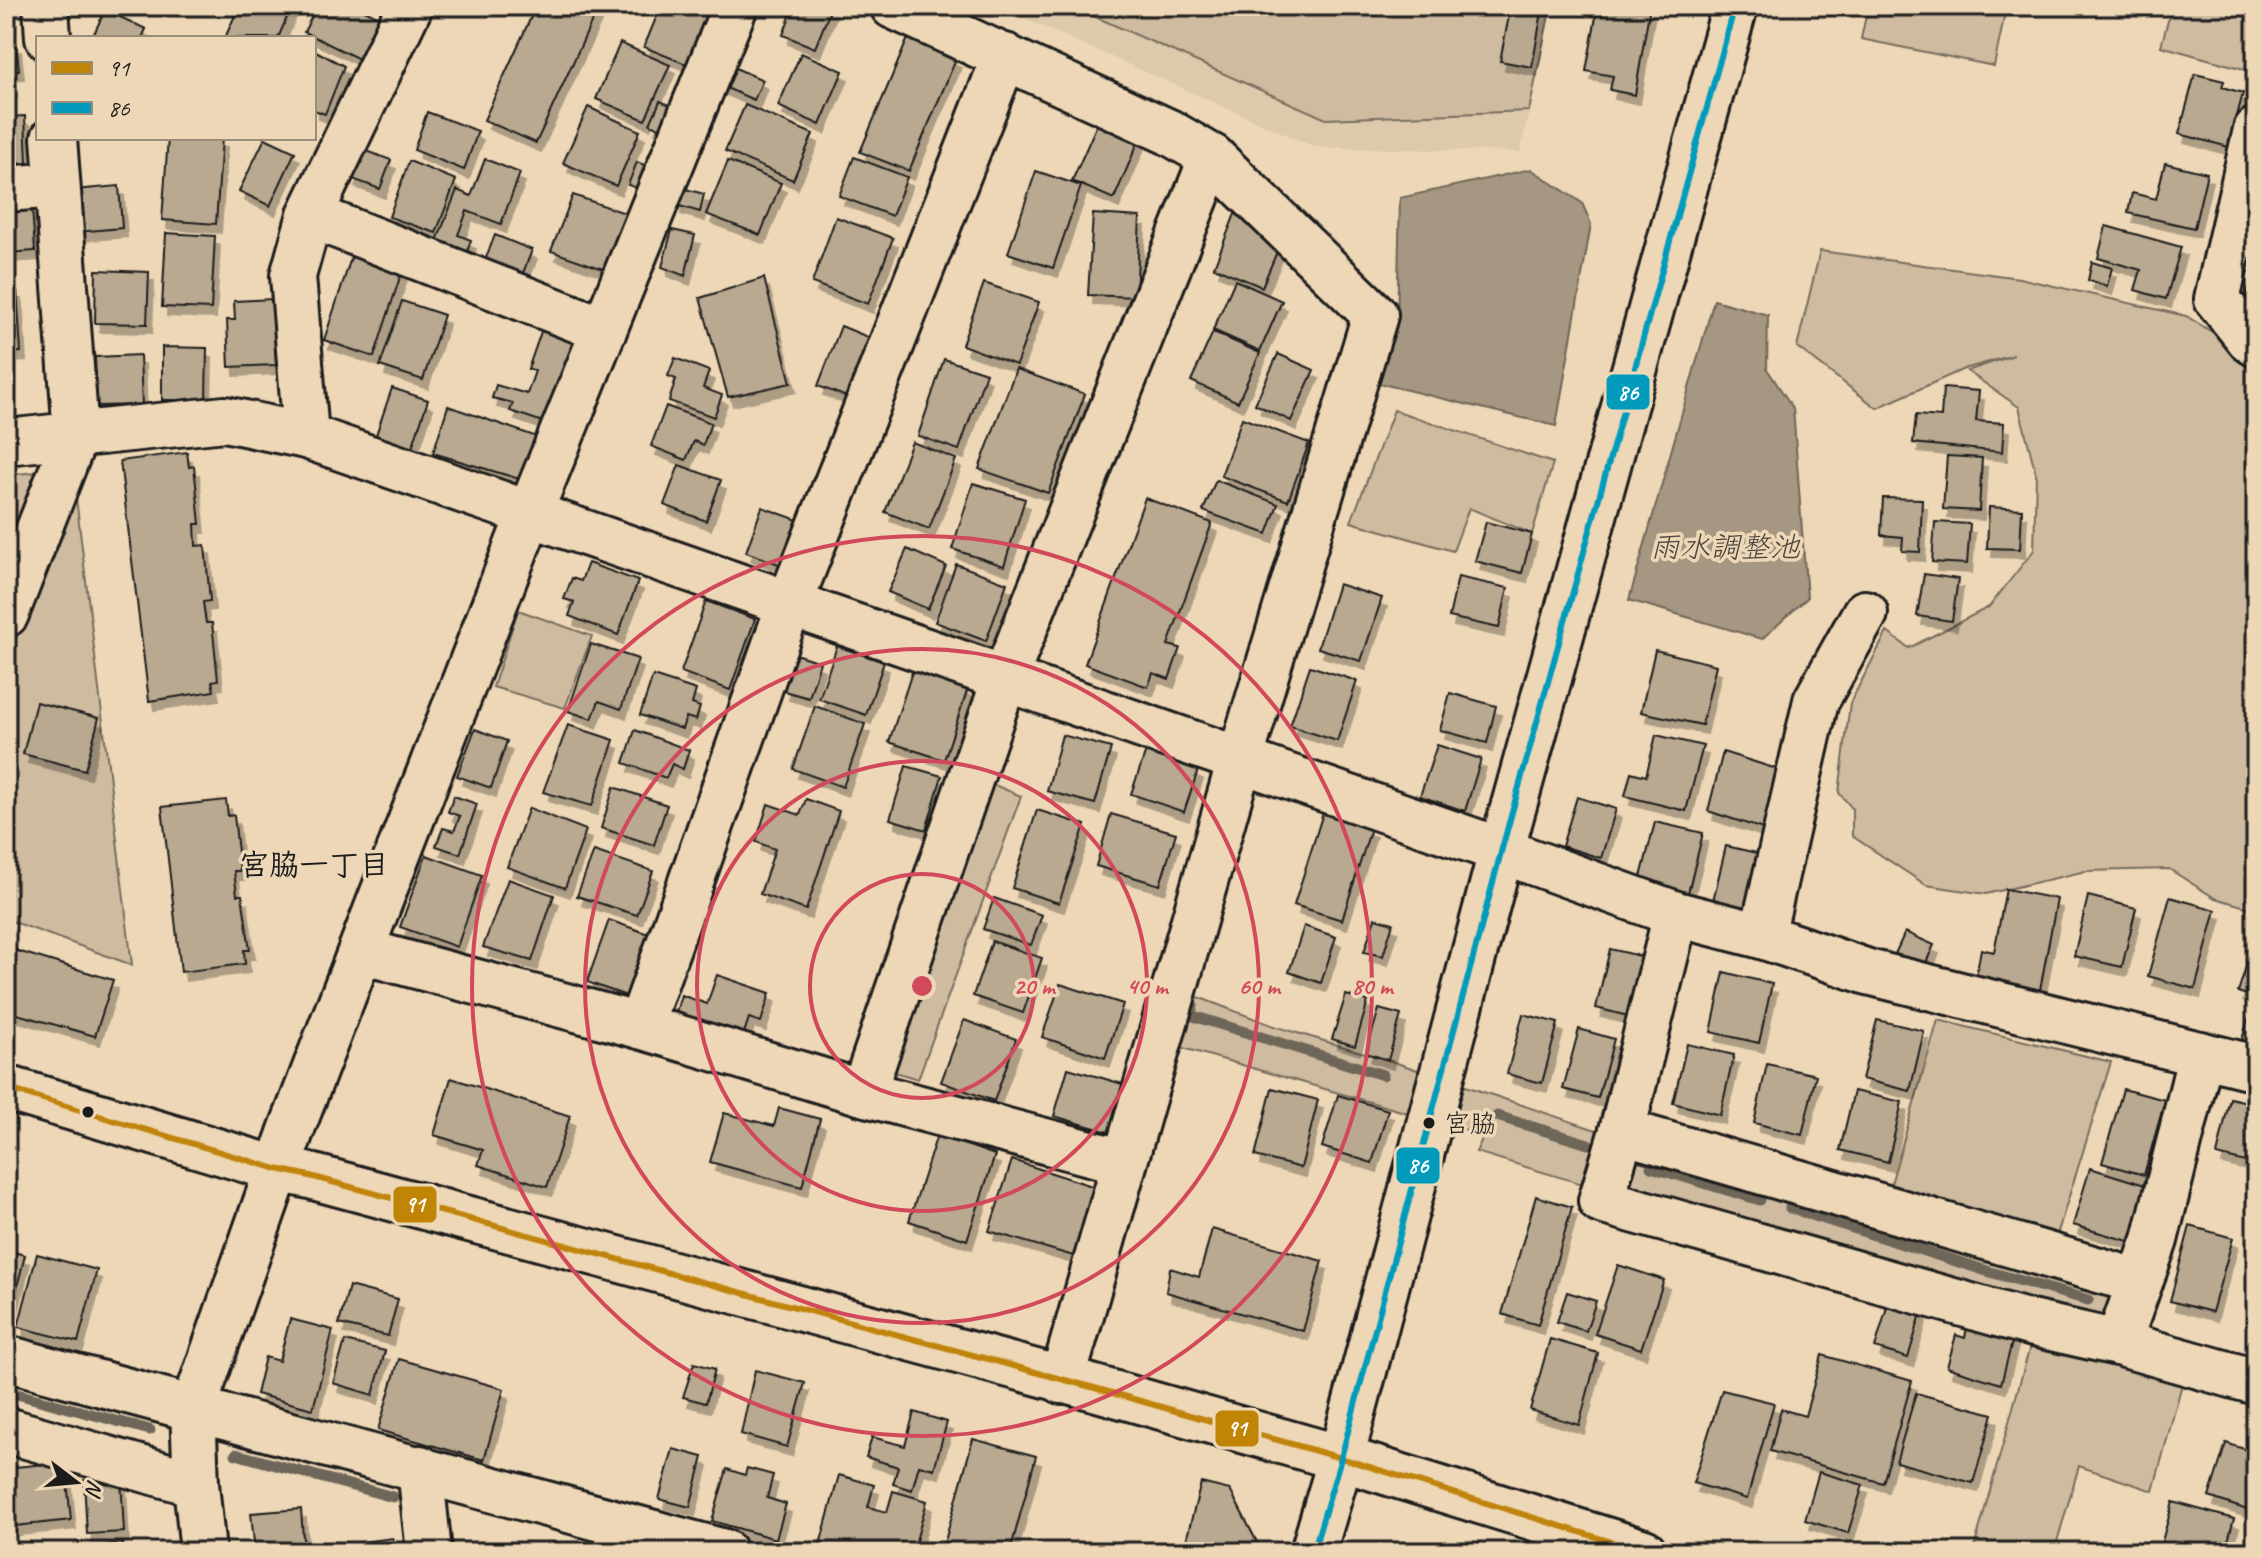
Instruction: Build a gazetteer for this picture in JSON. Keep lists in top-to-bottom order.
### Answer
{
  "districts": ["宮脇一丁目"],
  "water": ["雨水調整池"],
  "places": ["宮脇"],
  "lines": ["transit line 86", "transit line 91"],
  "legend": ["91", "86"],
  "north": "right",
  "rings": [
    "20 m",
    "40 m",
    "60 m",
    "80 m"
  ]
}
